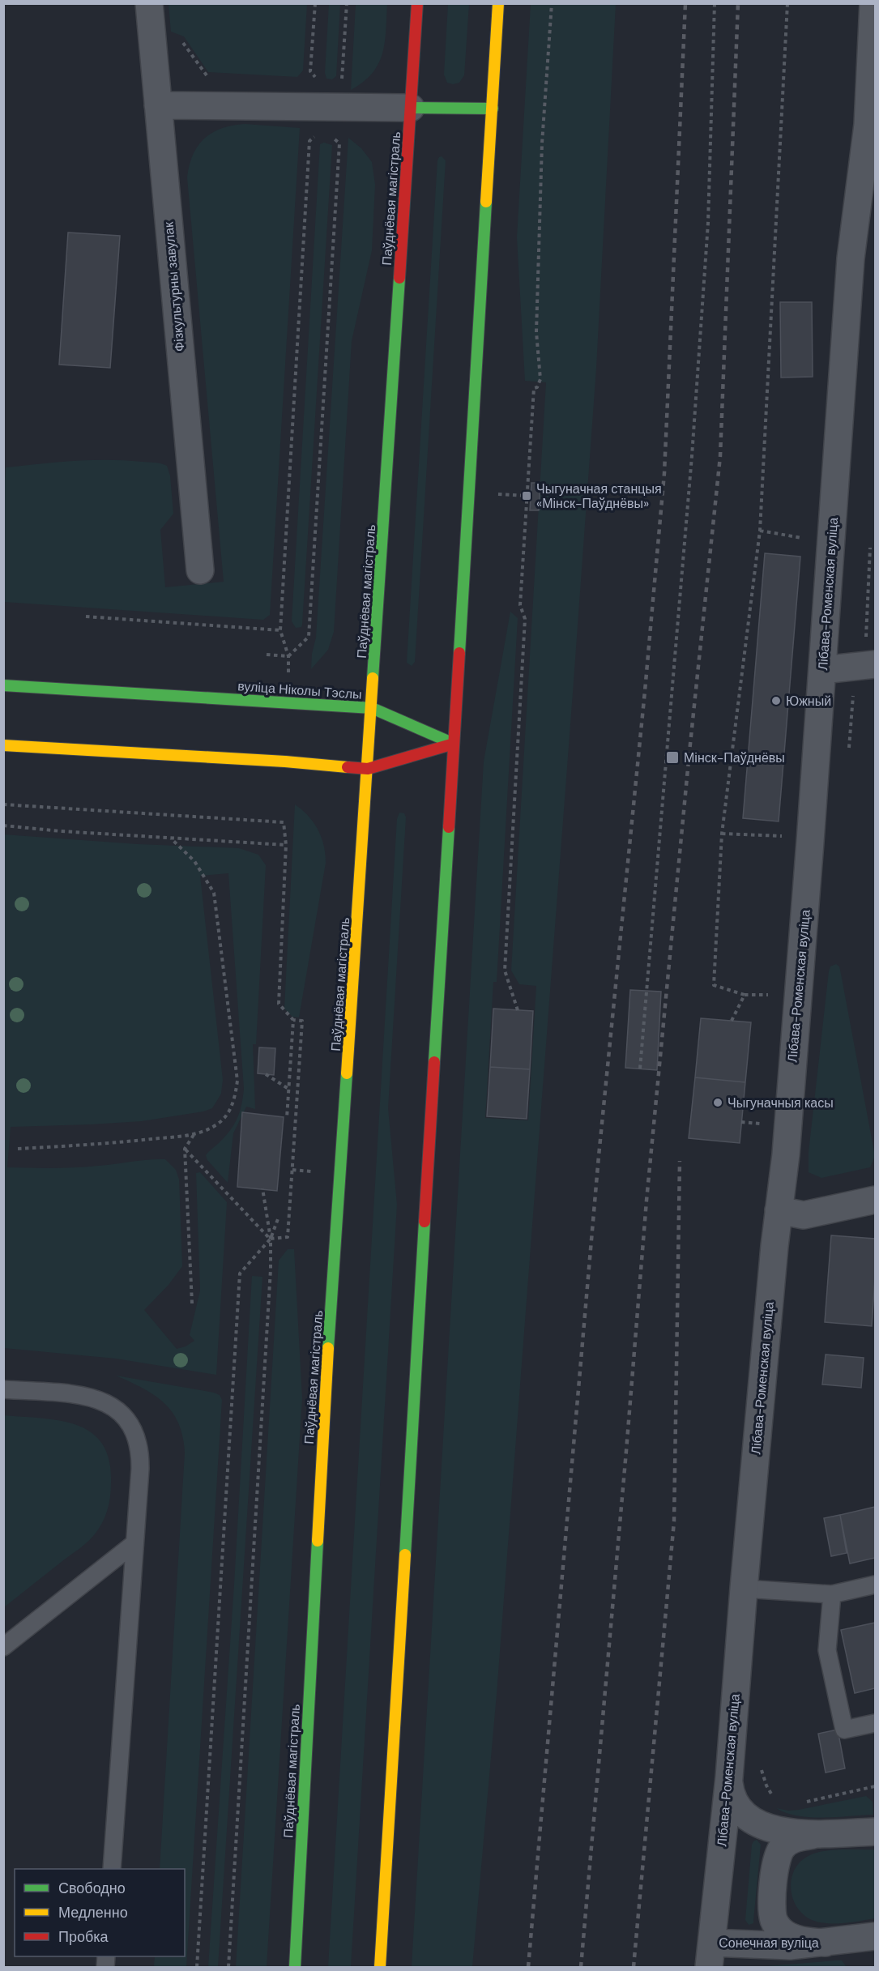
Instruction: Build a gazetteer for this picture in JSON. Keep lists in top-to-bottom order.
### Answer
{
  "streets": {
    "main road": ["Паўднёвая магістраль", "вуліца Ніколы Тэслы"],
    "street": ["Фізкультурны завулак", "Лібава-Роменская вуліца", "Сонечная вуліца"]
  },
  "crossings": [
    ["Паўднёвая магістраль", "вуліца Ніколы Тэслы"],
    ["Лібава-Роменская вуліца", "Сонечная вуліца"]
  ],
  "places": {
    "transit": ["Чыгуначная станцыя «Мінск-Паўднёвы»", "Мінск-Паўднёвы"],
    "other": ["Южный", "Чыгуначныя касы"]
  },
  "legend": ["Свободно", "Медленно", "Пробка"]
}
